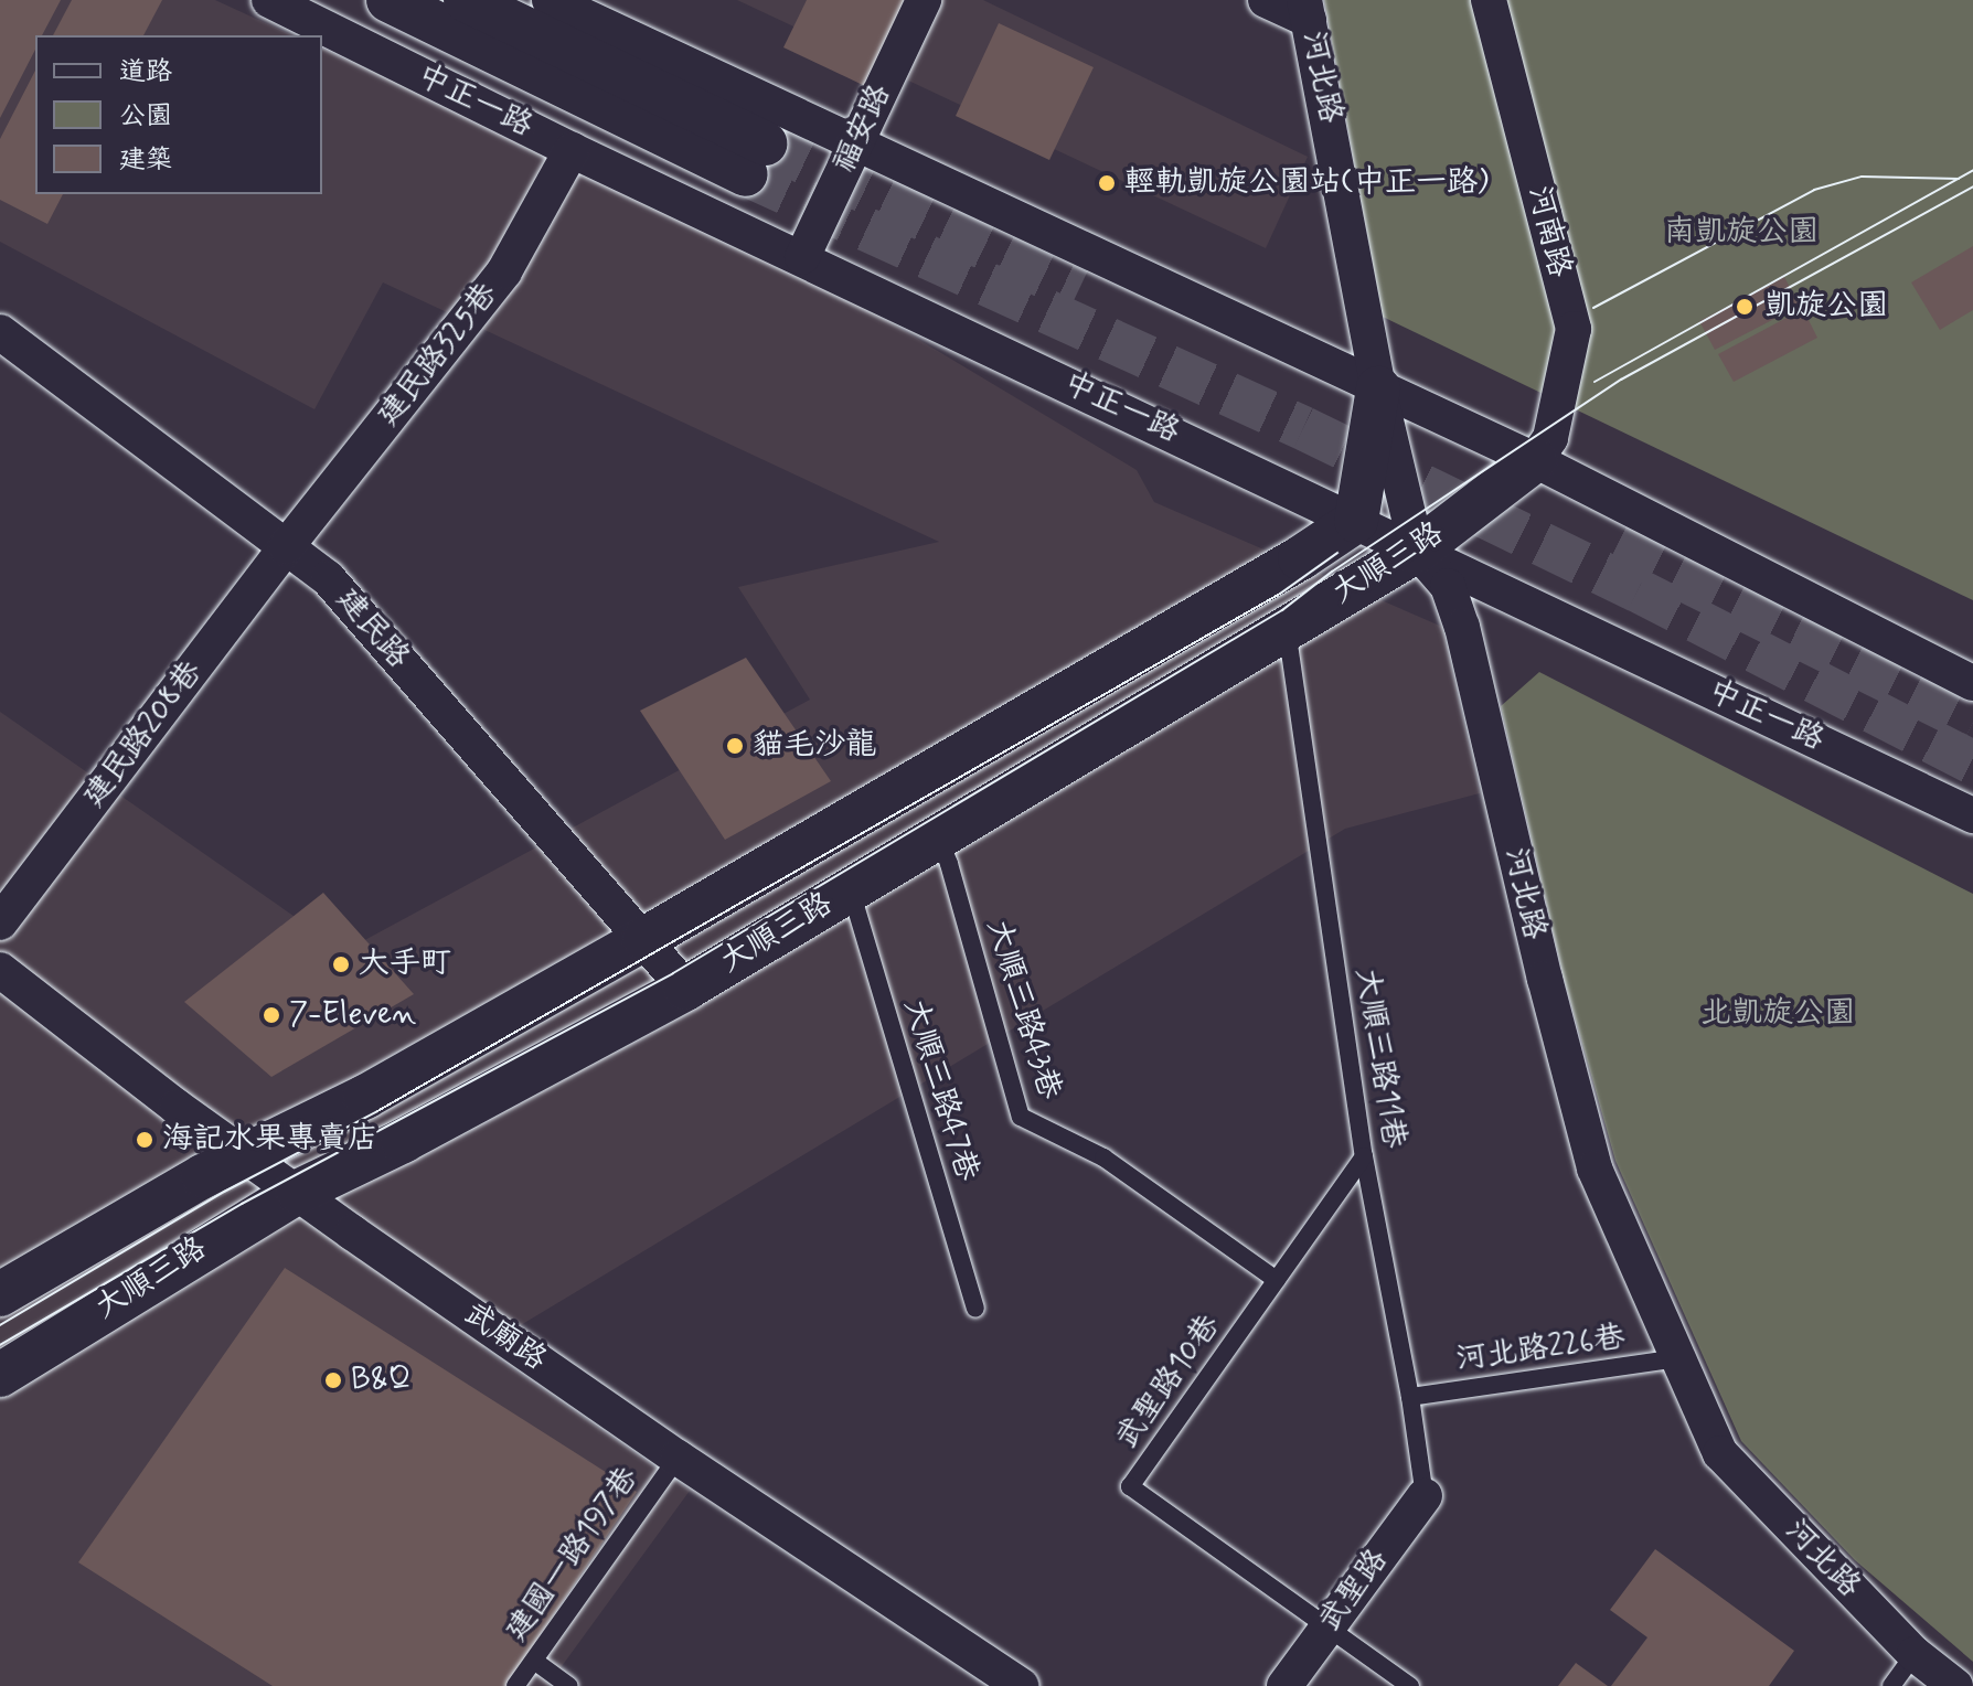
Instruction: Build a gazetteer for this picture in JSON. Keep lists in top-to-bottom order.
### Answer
{
  "streets": {
    "street": [
      "河北路",
      "中正一路",
      "福安路",
      "河南路",
      "建民路325巷",
      "大順三路",
      "建民路",
      "建民路208巷",
      "武廟路",
      "武聖路"
    ],
    "lane": [
      "大順三路43巷",
      "大順三路11巷",
      "大順三路47巷",
      "河北路226巷",
      "武聖路10巷",
      "建國一路197巷"
    ]
  },
  "crossings": [
    ["河北路", "中正一路"],
    ["河北路", "大順三路"],
    ["河北路", "河北路226巷"],
    ["中正一路", "福安路"],
    ["中正一路", "建民路325巷"],
    ["中正一路", "大順三路"],
    ["河南路", "大順三路"],
    ["建民路325巷", "建民路"],
    ["建民路325巷", "建民路208巷"],
    ["大順三路", "建民路"],
    ["大順三路", "大順三路43巷"],
    ["大順三路", "大順三路11巷"],
    ["大順三路", "大順三路47巷"],
    ["大順三路", "武廟路"],
    ["建民路", "建民路208巷"],
    ["大順三路43巷", "武聖路10巷"],
    ["大順三路11巷", "河北路226巷"],
    ["大順三路11巷", "武聖路10巷"],
    ["大順三路11巷", "武聖路"],
    ["武廟路", "建國一路197巷"],
    ["武聖路10巷", "武聖路"]
  ],
  "parks": ["南凱旋公園", "北凱旋公園"],
  "places": [
    "輕軌凱旋公園站(中正一路)",
    "凱旋公園",
    "貓毛沙龍",
    "大手町",
    "7-Eleven",
    "海記水果專賣店",
    "B&Q"
  ],
  "legend": ["道路", "公園", "建築"]
}
